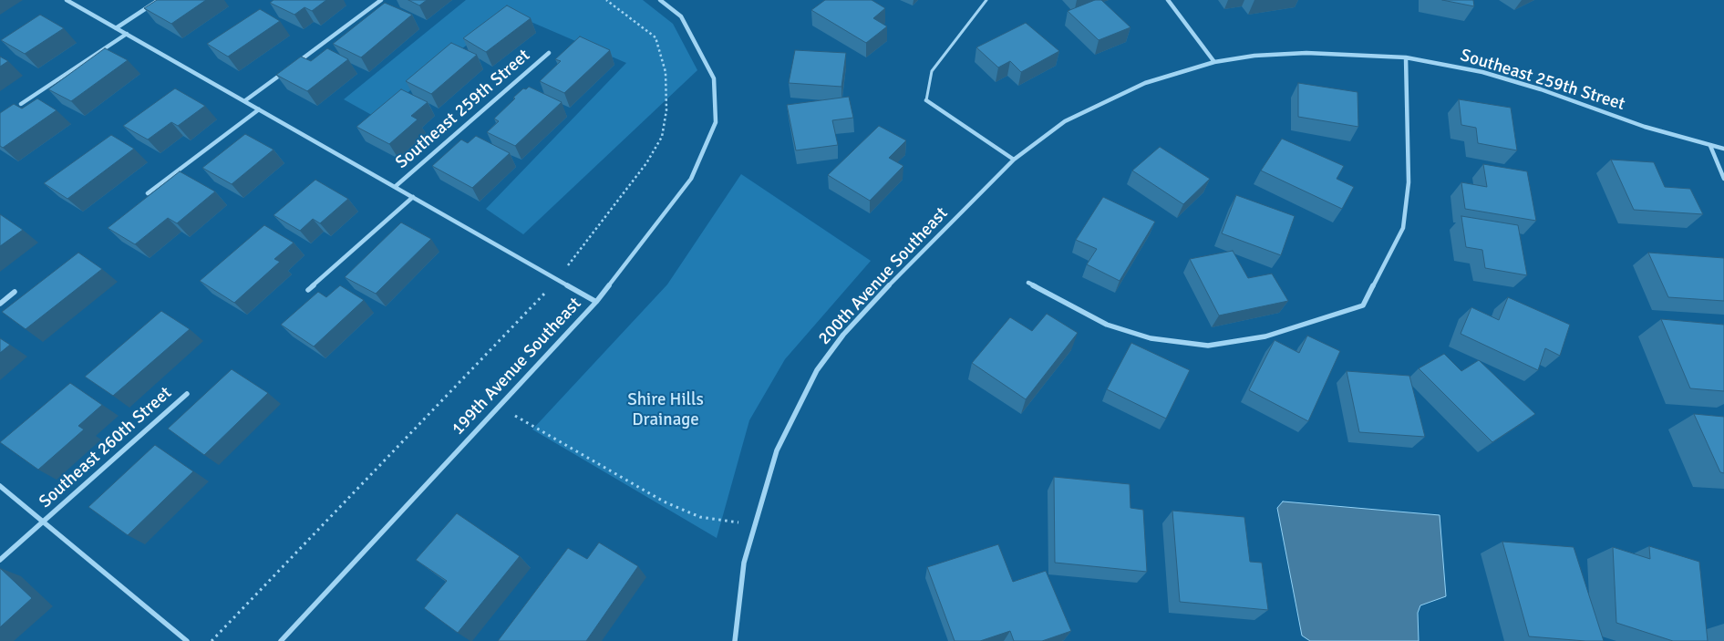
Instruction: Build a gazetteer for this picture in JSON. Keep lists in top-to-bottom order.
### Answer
{
  "streets": {
    "street": [
      "Southeast 259th Street",
      "200th Avenue Southeast",
      "199th Avenue Southeast",
      "Southeast 260th Street"
    ]
  },
  "crossings": [
    ["Southeast 259th Street", "200th Avenue Southeast"],
    ["Southeast 259th Street", "199th Avenue Southeast"]
  ],
  "parks": ["Shire Hills Drainage"]
}
